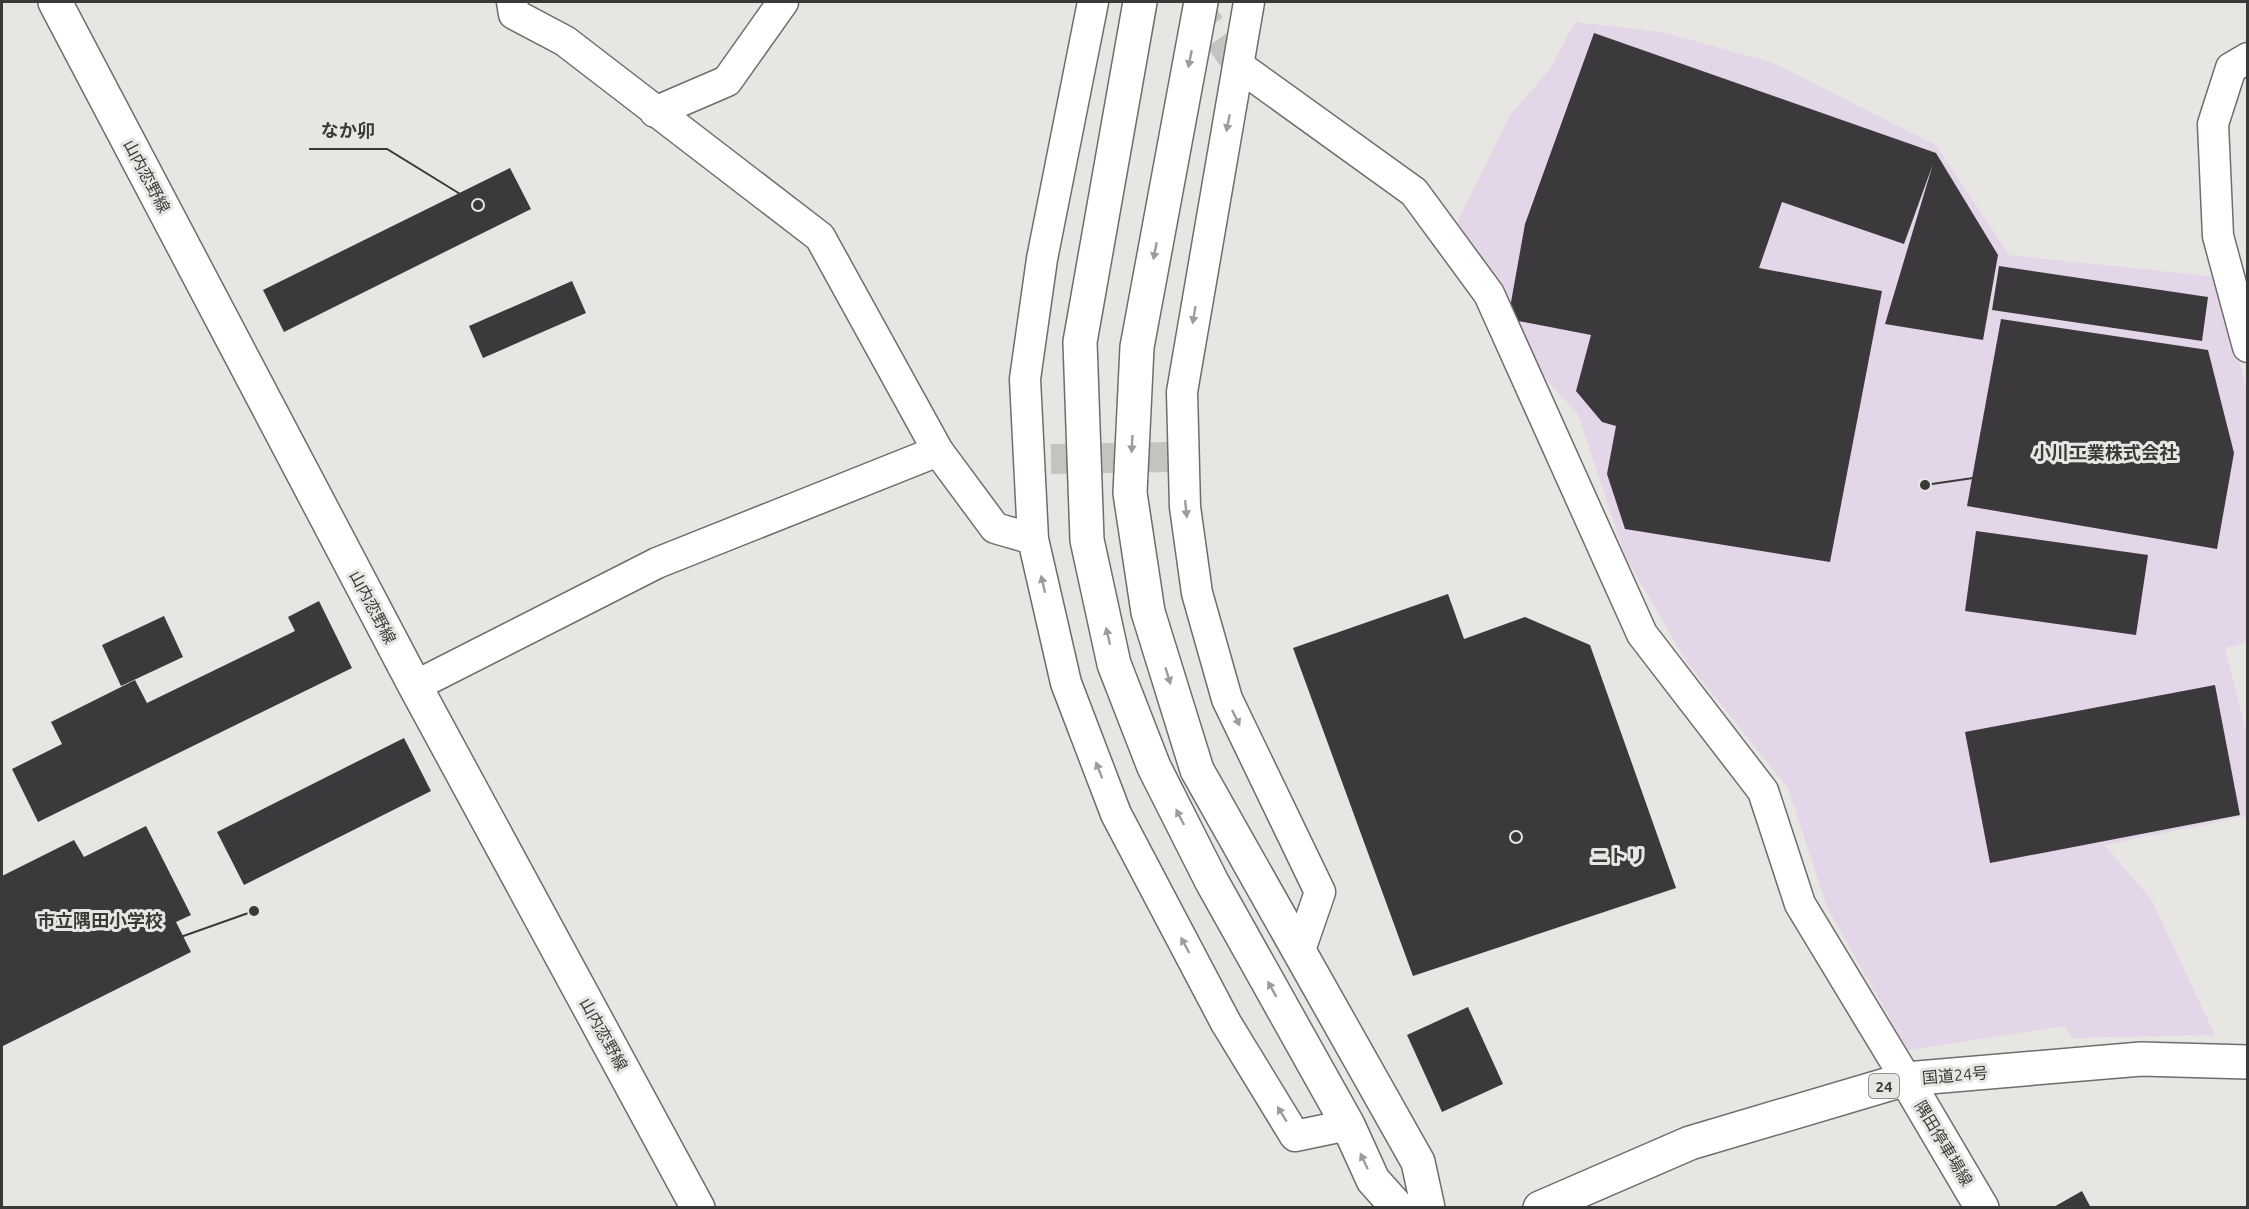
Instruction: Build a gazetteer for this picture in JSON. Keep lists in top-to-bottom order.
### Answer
{
  "streets": {
    "main road": [
      "山内恋野線",
      "国道24号",
      "24",
      "隅田停車場線"
    ]
  },
  "crossings": [
    ["国道24号", "隅田停車場線"]
  ],
  "places": [
    "なか卯",
    "小川工業株式会社",
    "ニトリ",
    "市立隅田小学校"
  ]
}
